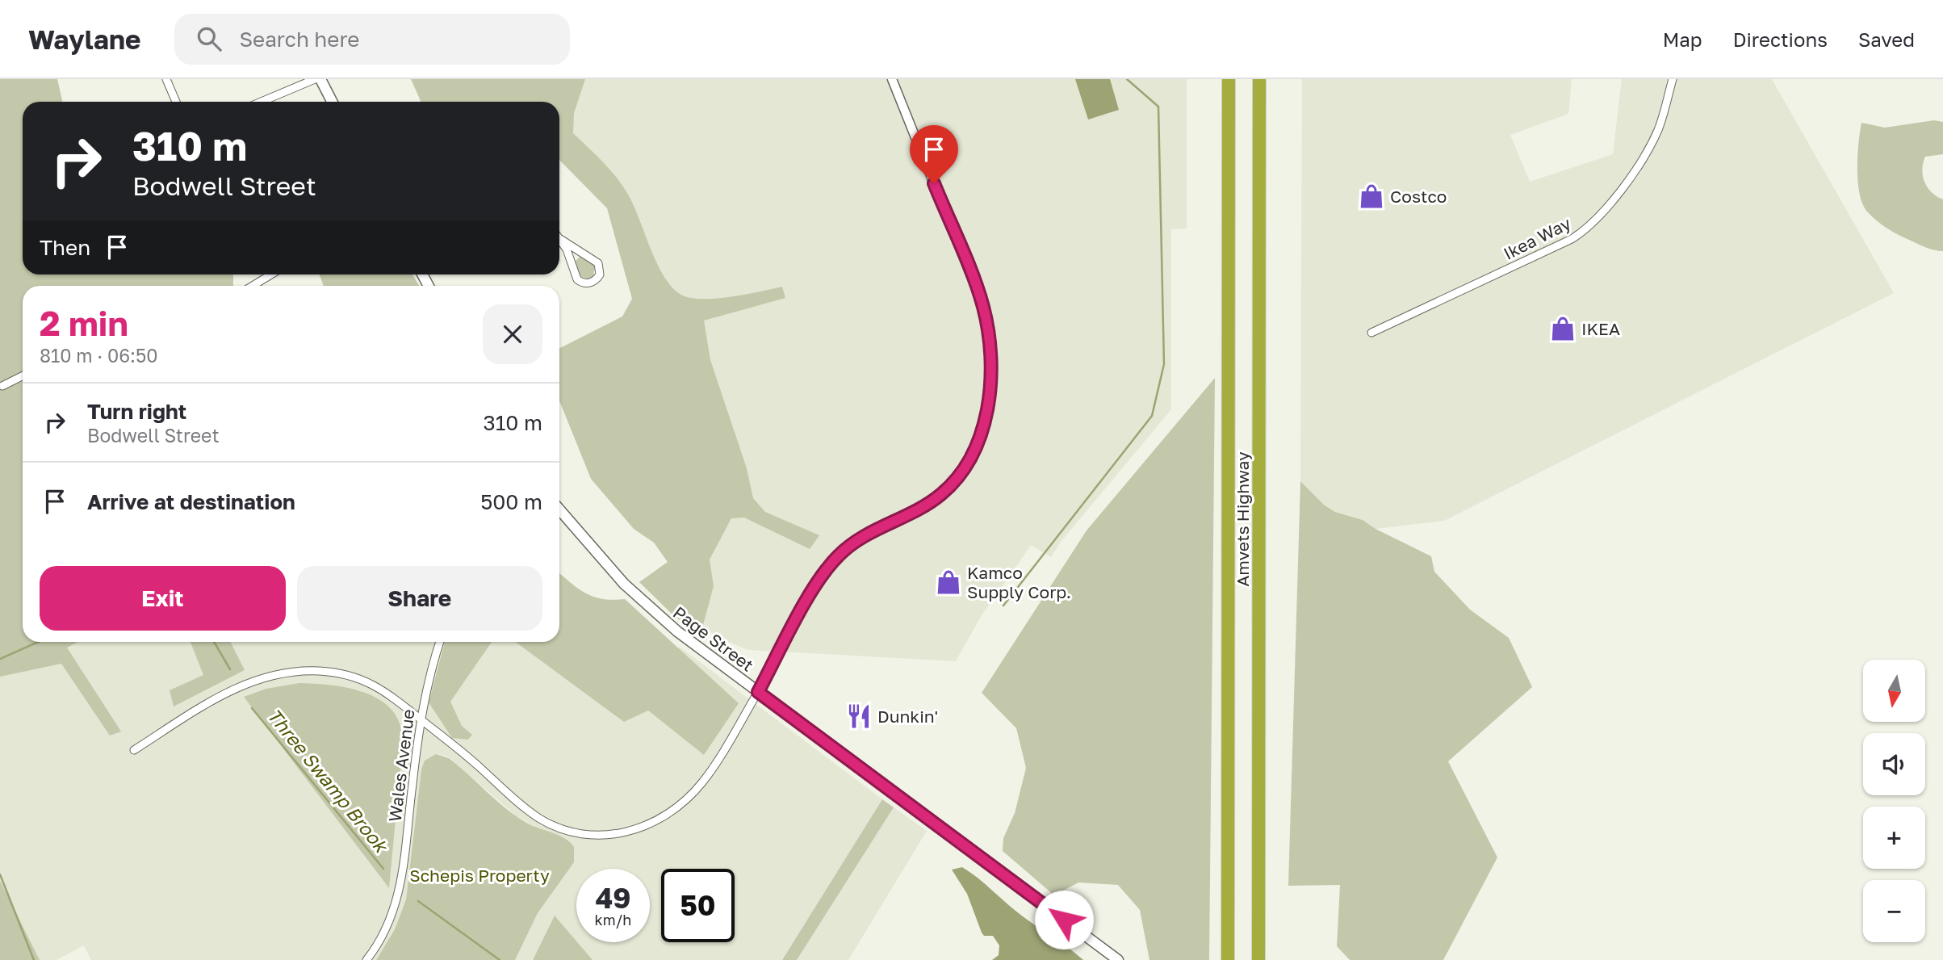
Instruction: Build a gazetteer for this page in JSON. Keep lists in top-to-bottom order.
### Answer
{
  "streets": {
    "highway": ["Amvets Highway"],
    "main road": ["Page Street"],
    "street": ["Ikea Way", "Wales Avenue"]
  },
  "water": ["Three Swamp Brook"],
  "parks": ["Schepis Property"],
  "places": {
    "shop": ["Costco", "IKEA", "Kamco Supply Corp."],
    "restaurant": ["Dunkin'"]
  },
  "north": "bottom",
  "page": {
    "header": "Waylane",
    "search": "Search here",
    "nav": ["Map", "Directions", "Saved"],
    "turn": ["310 m", "Bodwell Street"],
    "then": "Then",
    "heading": ["2 min", "810 m · 06:50"],
    "list": [
      {
        "name": "Turn right",
        "note": "Bodwell Street",
        "value": "310 m"
      },
      {
        "name": "Arrive at destination",
        "value": "500 m"
      }
    ],
    "buttons": ["Exit", "Share"],
    "map_buttons": ["+", "−"],
    "speed": "49 km/h",
    "limit": "50"
  }
}
